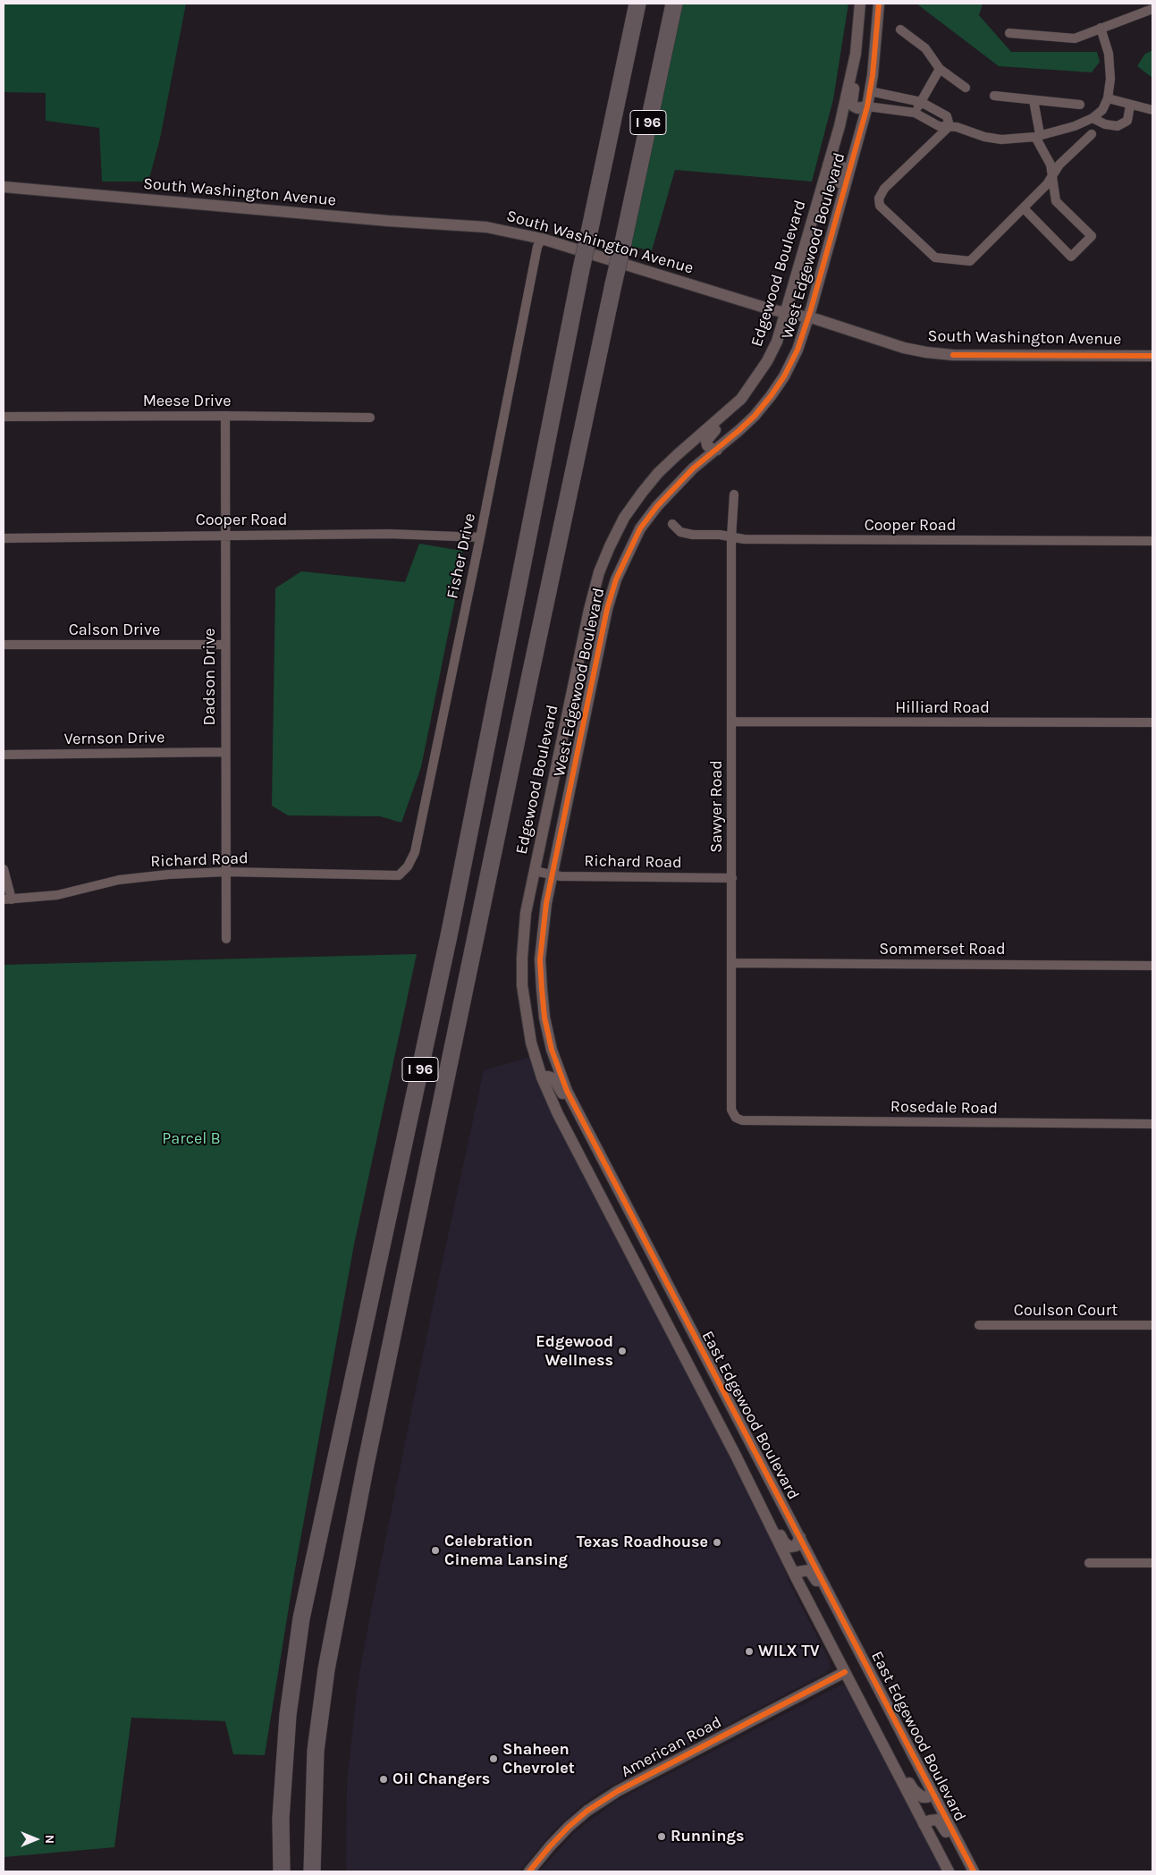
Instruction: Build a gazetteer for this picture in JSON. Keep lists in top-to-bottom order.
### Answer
{
  "streets": {
    "highway": ["I 96"],
    "street": [
      "South Washington Avenue",
      "West Edgewood Boulevard",
      "Edgewood Boulevard",
      "Meese Drive",
      "Cooper Road",
      "Fisher Drive",
      "Calson Drive",
      "Dadson Drive",
      "Hilliard Road",
      "Vernson Drive",
      "Sawyer Road",
      "Richard Road",
      "Sommerset Road",
      "Rosedale Road",
      "Coulson Court",
      "East Edgewood Boulevard",
      "American Road"
    ]
  },
  "crossings": [
    ["South Washington Avenue", "West Edgewood Boulevard"],
    ["South Washington Avenue", "Edgewood Boulevard"],
    ["South Washington Avenue", "Fisher Drive"],
    ["West Edgewood Boulevard", "Richard Road"],
    ["West Edgewood Boulevard", "East Edgewood Boulevard"],
    ["Edgewood Boulevard", "Richard Road"],
    ["Meese Drive", "Dadson Drive"],
    ["Cooper Road", "Fisher Drive"],
    ["Cooper Road", "Dadson Drive"],
    ["Cooper Road", "Sawyer Road"],
    ["Fisher Drive", "Richard Road"],
    ["Calson Drive", "Dadson Drive"],
    ["Dadson Drive", "Vernson Drive"],
    ["Dadson Drive", "Richard Road"],
    ["Hilliard Road", "Sawyer Road"],
    ["Sawyer Road", "Richard Road"],
    ["Sawyer Road", "Sommerset Road"],
    ["Sawyer Road", "Rosedale Road"]
  ],
  "parks": ["Parcel B"],
  "places": [
    "Edgewood Wellness",
    "Texas Roadhouse",
    "Celebration Cinema Lansing",
    "WILX TV",
    "Shaheen Chevrolet",
    "Oil Changers",
    "Runnings"
  ],
  "north": "right"
}
